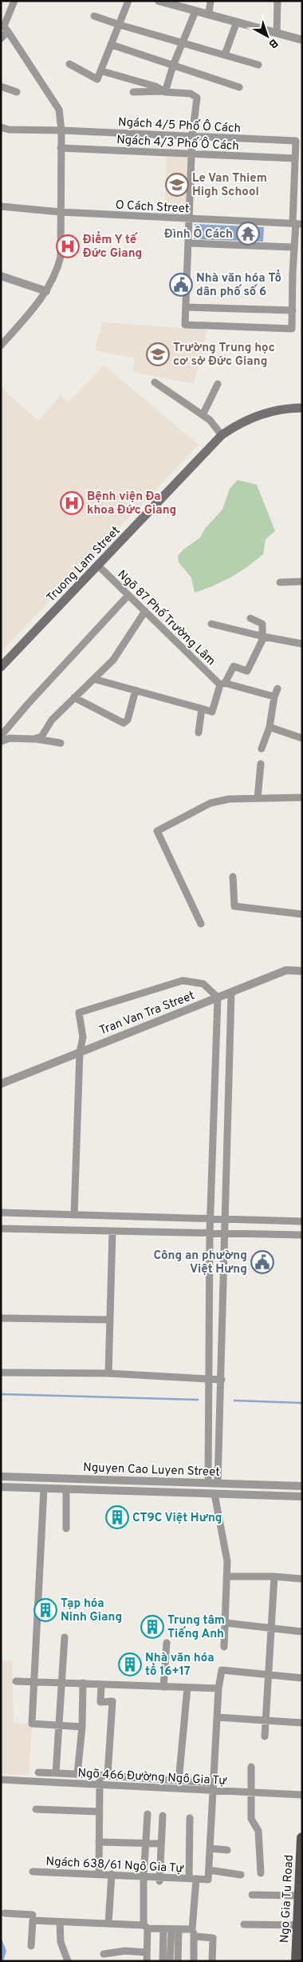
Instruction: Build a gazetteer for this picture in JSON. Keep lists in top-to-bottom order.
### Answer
{
  "streets": {
    "main road": ["Truong Lam Street", "Ngo Gia Tu Road"],
    "street": [
      "Ngách 4/5 Phố Ô Cách",
      "Ngách 4/3 Phố Ô Cách",
      "O Cách Street",
      "Ngõ 87 Phố Trường Lâm",
      "Tran Van Tra Street",
      "Nguyen Cao Luyen Street",
      "Ngõ 466 Đường Ngô Gia Tự",
      "Ngách 638/61 Ngô Gia Tự"
    ]
  },
  "crossings": [
    ["Ngách 4/5 Phố Ô Cách", "Ngách 4/3 Phố Ô Cách"],
    ["Truong Lam Street", "Ngõ 87 Phố Trường Lâm"]
  ],
  "places": {
    "school or university": ["Le Van Thiem High School", "Trường Trung học cơ sở Đức Giang"],
    "temple": ["Đình Ô Cách"],
    "hospital": ["Điểm Y tế Đức Giang", "Bệnh viện Đa khoa Đức Giang"],
    "public building": ["Nhà văn hóa Tổ dân phố số 6", "Công an phường Việt Hưng"],
    "building": [
      "CT9C Việt Hưng",
      "Tạp hóa Ninh Giang",
      "Trung tâm Tiếng Anh",
      "Nhà văn hóa tổ 16+17"
    ]
  },
  "north": "bottom right"
}
